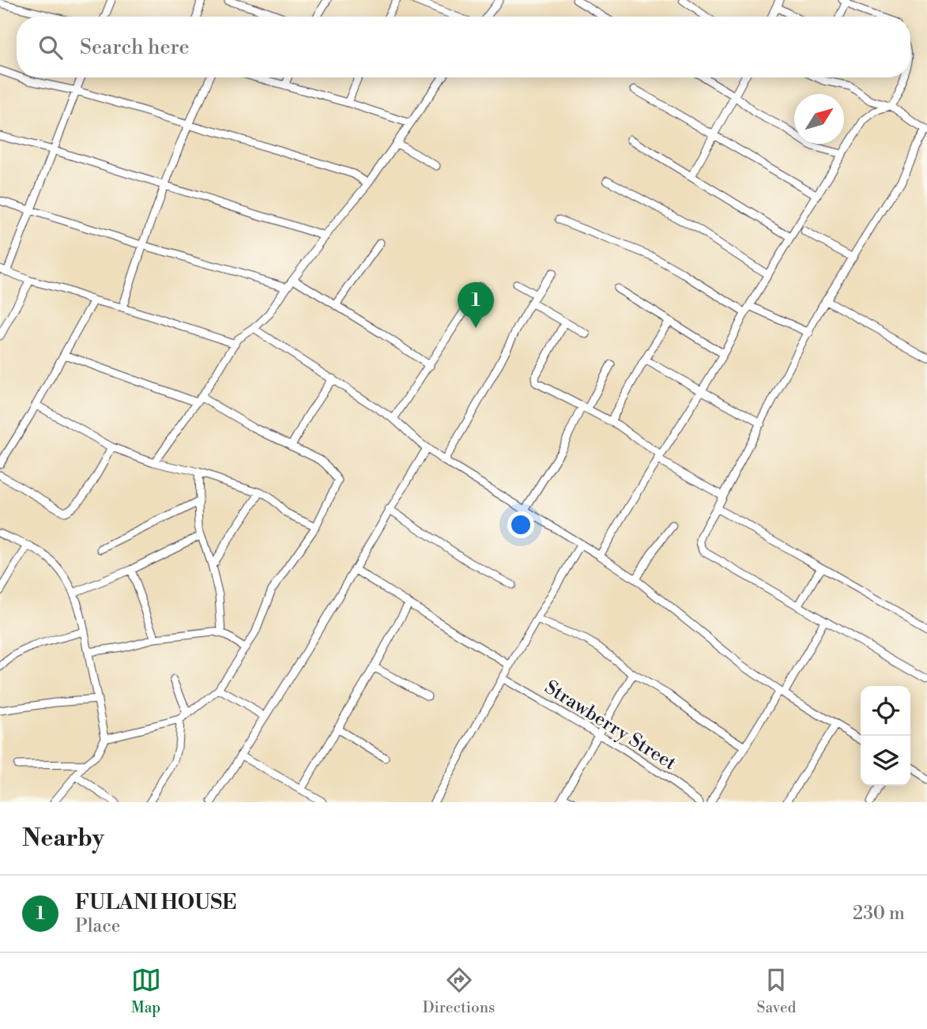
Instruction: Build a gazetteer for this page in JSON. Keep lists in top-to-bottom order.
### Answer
{
  "streets": {
    "street": ["Strawberry Street"]
  },
  "north": "top right",
  "page": {
    "search": "Search here",
    "pins": "1",
    "heading": "Nearby",
    "list": [
      {
        "mark": "1",
        "name": "FULANI HOUSE",
        "note": "Place",
        "value": "230 m"
      }
    ],
    "nav": ["Map", "Directions", "Saved"]
  }
}
